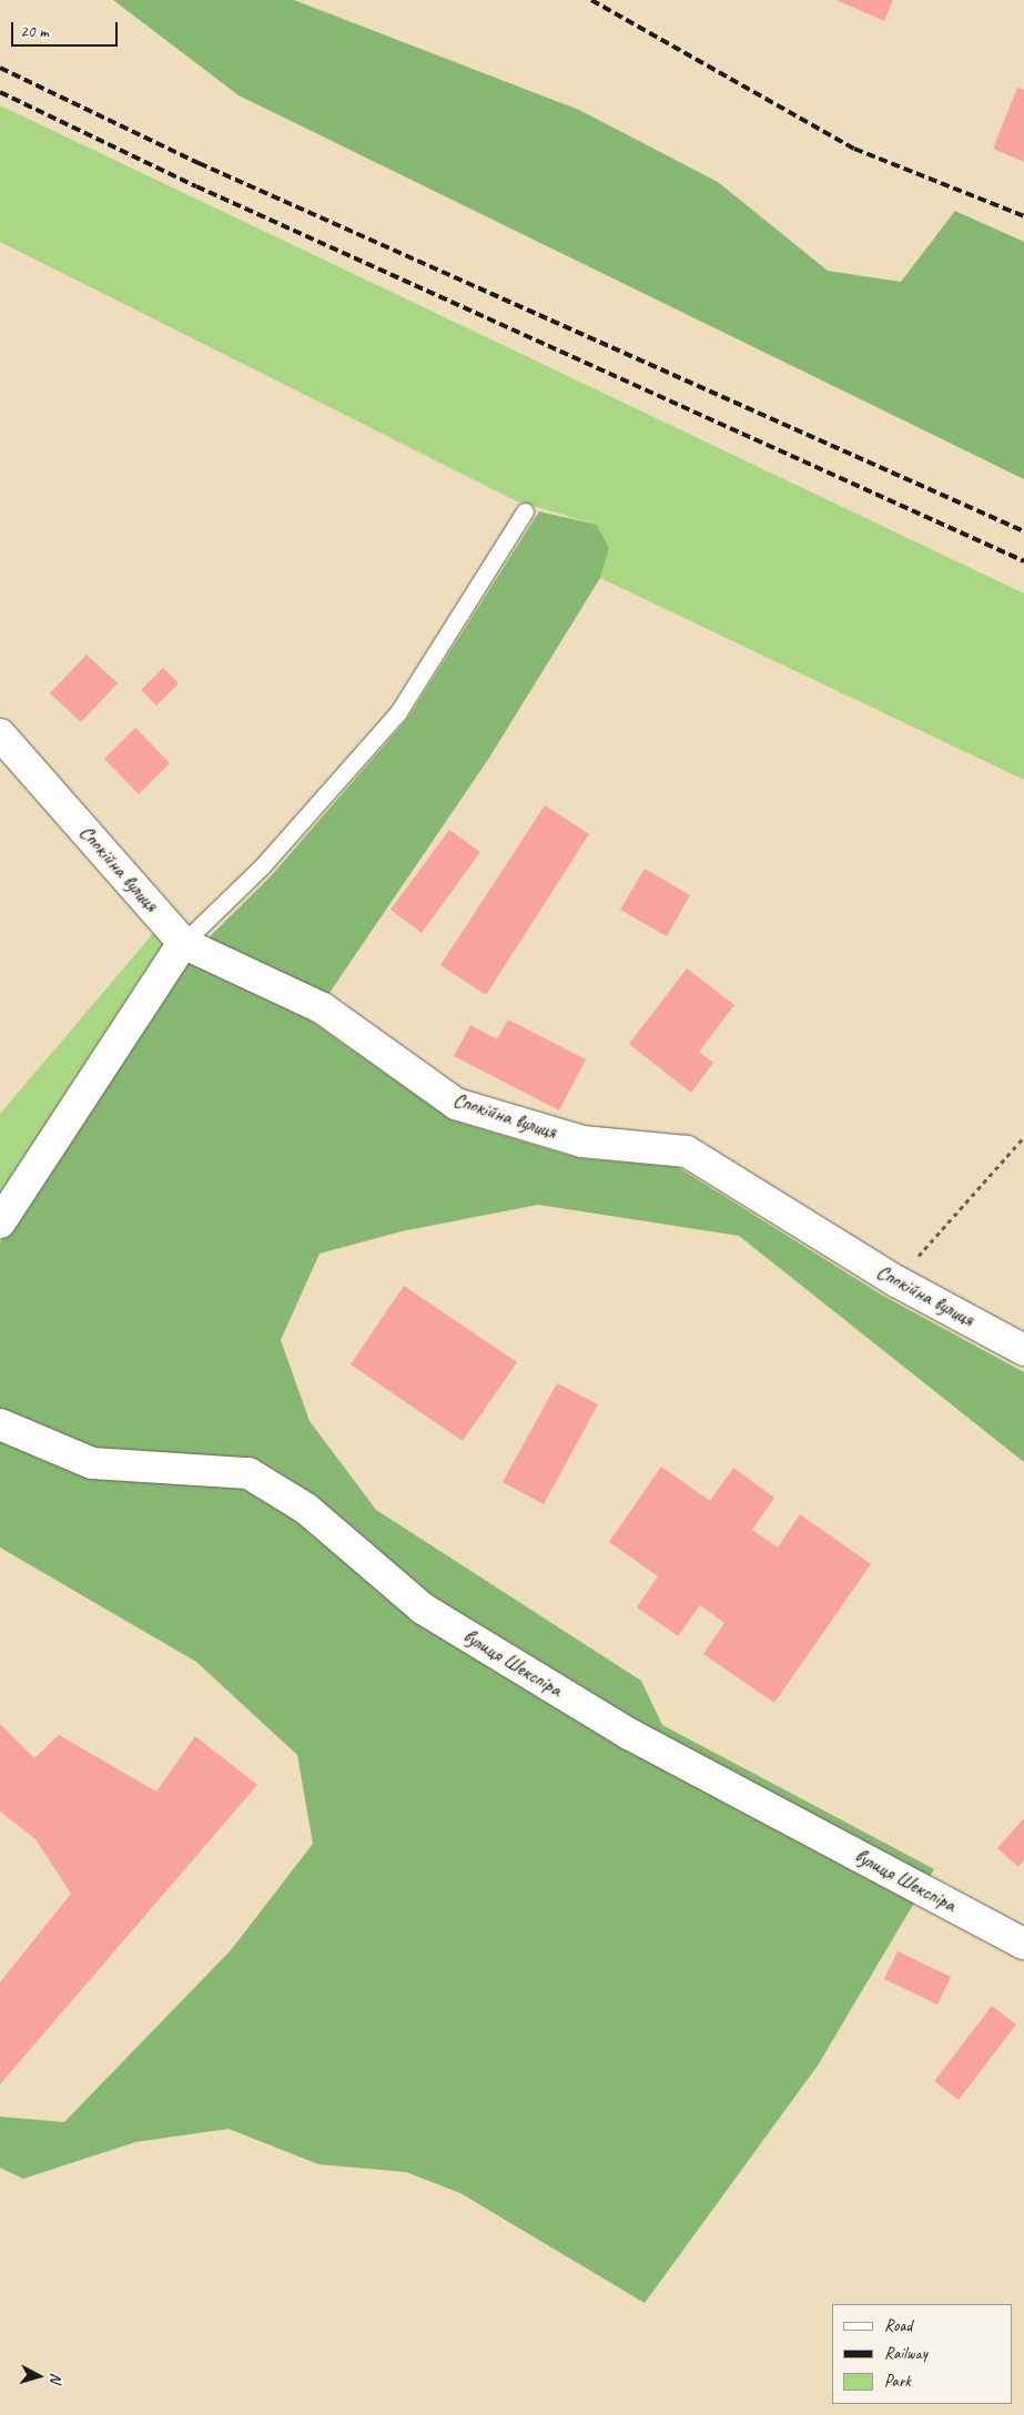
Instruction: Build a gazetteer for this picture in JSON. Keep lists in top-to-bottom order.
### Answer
{
  "streets": {
    "street": ["Спокійна вулиця", "вулиця Шекспіра"]
  },
  "legend": ["Road", "Railway", "Park"],
  "scale_bar": "20 m",
  "north": "right"
}
